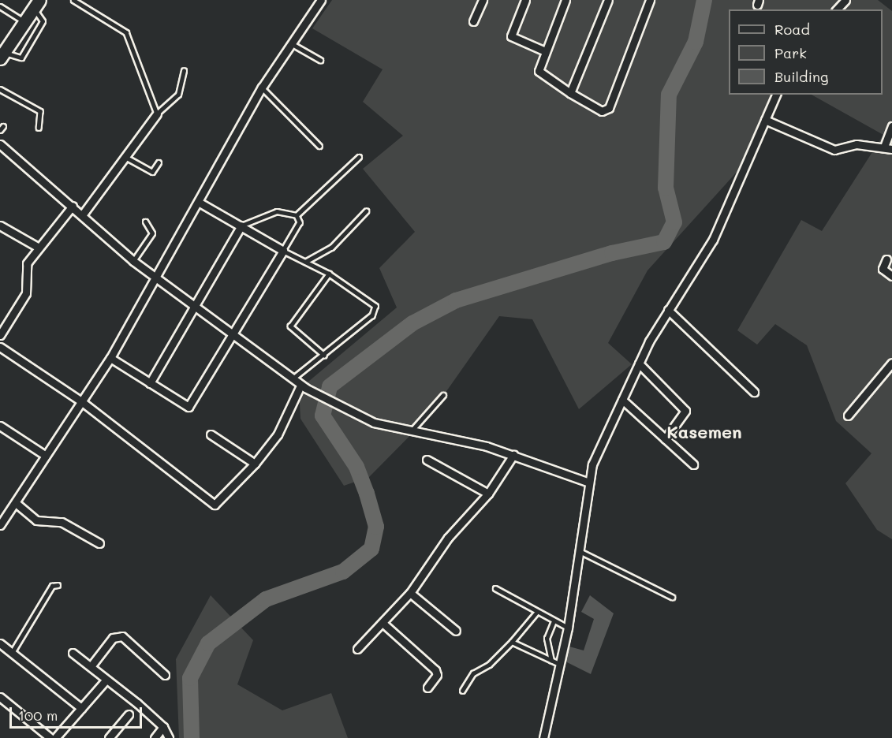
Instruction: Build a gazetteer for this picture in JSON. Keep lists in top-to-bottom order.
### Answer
{
  "districts": ["Kasemen"],
  "legend": ["Road", "Park", "Building"],
  "scale_bar": "100 m"
}
